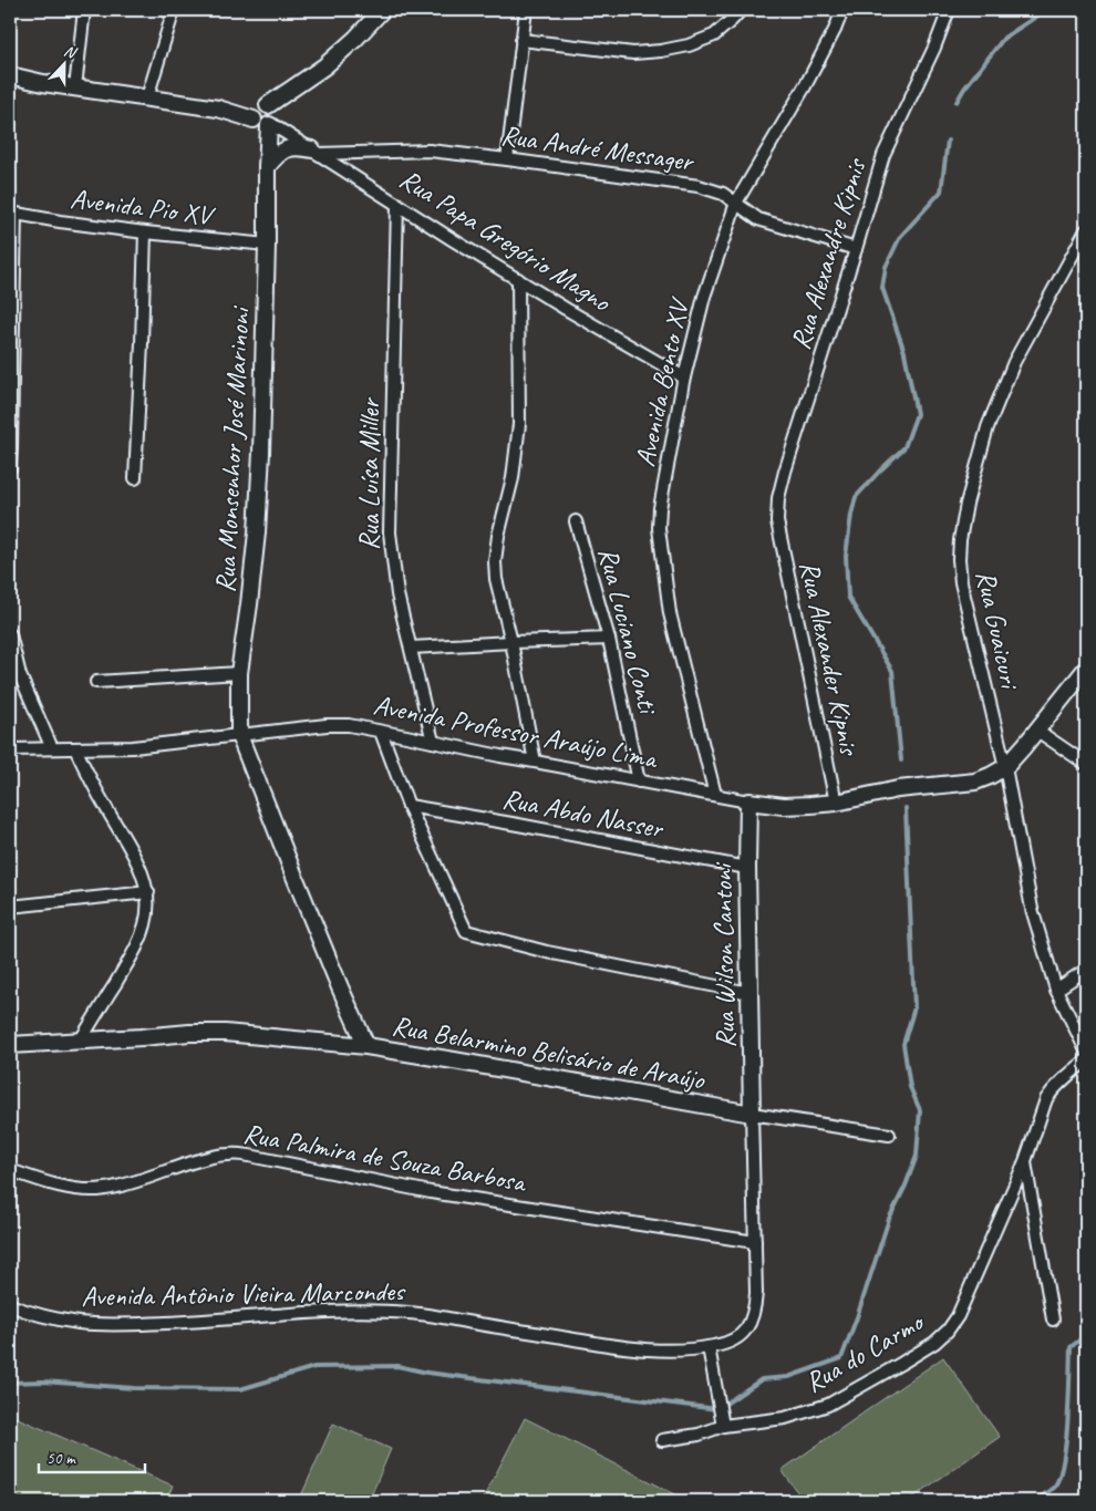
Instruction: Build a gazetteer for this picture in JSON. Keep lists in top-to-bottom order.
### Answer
{
  "streets": {
    "street": [
      "Rua André Messager",
      "Avenida Pio XV",
      "Rua Papa Gregório Magno",
      "Rua Alexandre Kipnis",
      "Avenida Bento XV",
      "Rua Monsenhor José Marinoni",
      "Rua Luísa Miller",
      "Rua Guaicuri",
      "Rua Luciano Conti",
      "Rua Alexander Kipnis",
      "Avenida Professor Araújo Lima",
      "Rua Abdo Nasser",
      "Rua Wilson Cantoni",
      "Rua Belarmino Belisário de Araújo",
      "Rua Palmira de Souza Barbosa",
      "Avenida Antônio Vieira Marcondes",
      "Rua do Carmo"
    ]
  },
  "crossings": [
    ["Rua André Messager", "Rua Papa Gregório Magno"],
    ["Rua André Messager", "Rua Alexandre Kipnis"],
    ["Rua André Messager", "Avenida Bento XV"],
    ["Avenida Pio XV", "Rua Monsenhor José Marinoni"],
    ["Rua Papa Gregório Magno", "Avenida Bento XV"],
    ["Rua Papa Gregório Magno", "Rua Monsenhor José Marinoni"],
    ["Rua Papa Gregório Magno", "Rua Luísa Miller"],
    ["Rua Alexandre Kipnis", "Rua Alexander Kipnis"],
    ["Avenida Bento XV", "Avenida Professor Araújo Lima"],
    ["Rua Monsenhor José Marinoni", "Avenida Professor Araújo Lima"],
    ["Rua Monsenhor José Marinoni", "Rua Belarmino Belisário de Araújo"],
    ["Rua Luísa Miller", "Avenida Professor Araújo Lima"],
    ["Rua Guaicuri", "Avenida Professor Araújo Lima"],
    ["Rua Luciano Conti", "Avenida Professor Araújo Lima"],
    ["Rua Alexander Kipnis", "Avenida Professor Araújo Lima"],
    ["Avenida Professor Araújo Lima", "Rua Wilson Cantoni"],
    ["Avenida Professor Araújo Lima", "Rua Belarmino Belisário de Araújo"],
    ["Rua Abdo Nasser", "Rua Wilson Cantoni"],
    ["Rua Wilson Cantoni", "Rua Belarmino Belisário de Araújo"],
    ["Rua Wilson Cantoni", "Rua Palmira de Souza Barbosa"],
    ["Rua Wilson Cantoni", "Avenida Antônio Vieira Marcondes"]
  ],
  "scale_bar": "50 m",
  "north": "top"
}
